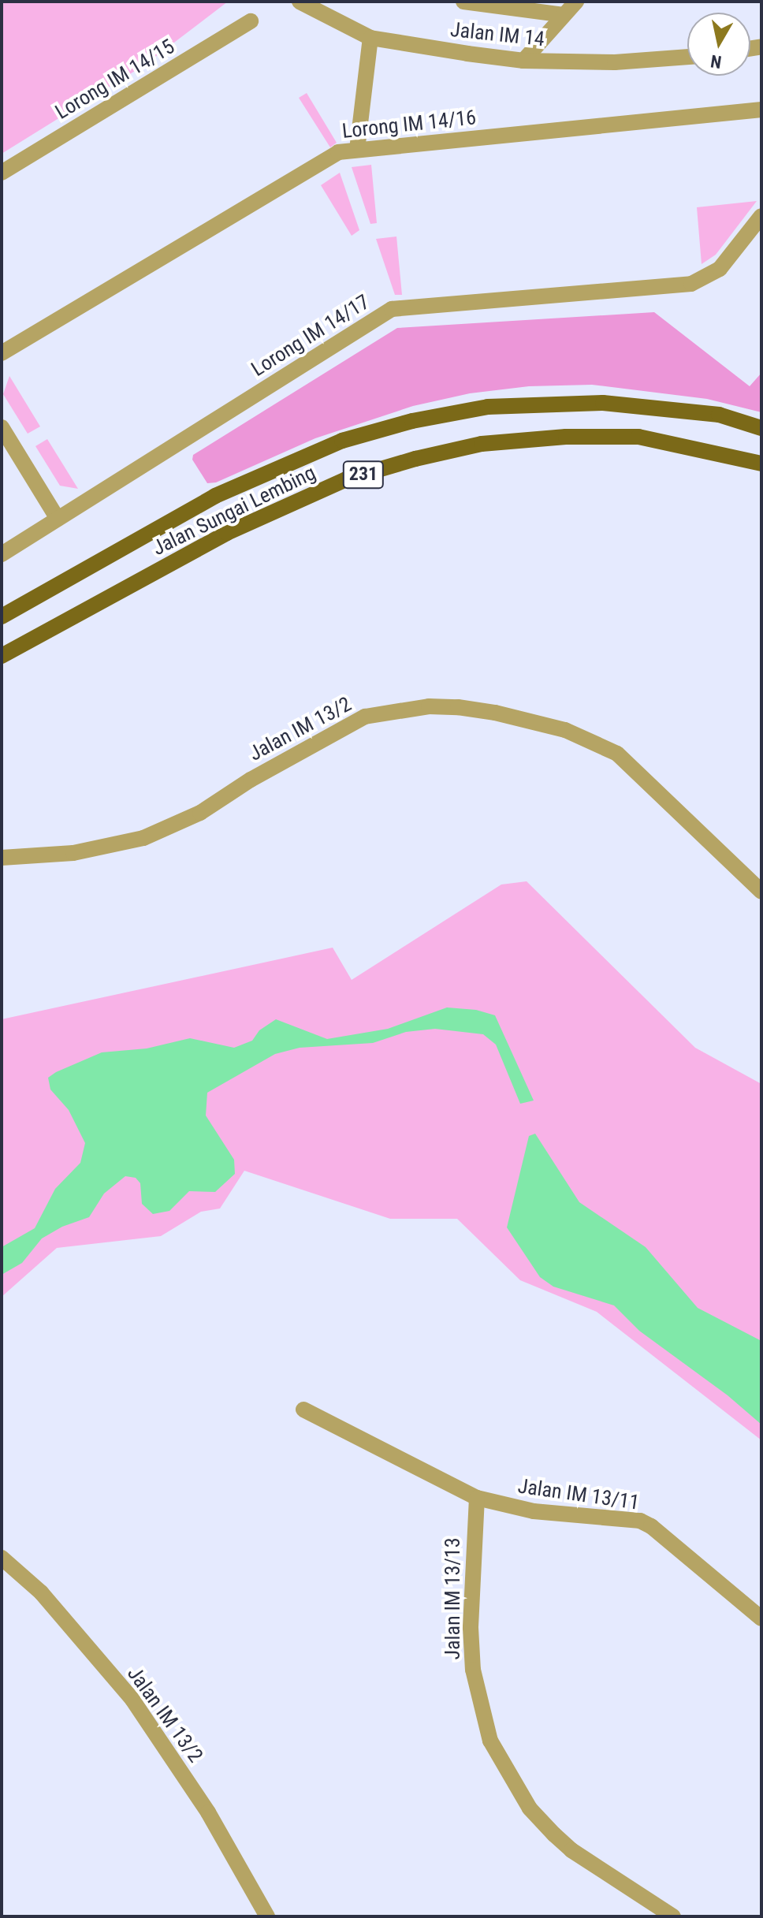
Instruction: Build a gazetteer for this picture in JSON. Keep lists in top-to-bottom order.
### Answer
{
  "streets": {
    "main road": ["231", "Jalan Sungai Lembing"],
    "street": [
      "Jalan IM 14",
      "Lorong IM 14/15",
      "Lorong IM 14/16",
      "Lorong IM 14/17",
      "Jalan IM 13/2",
      "Jalan IM 13/11",
      "Jalan IM 13/13"
    ]
  },
  "crossings": [
    ["Jalan IM 13/11", "Jalan IM 13/13"]
  ],
  "north": "bottom"
}
